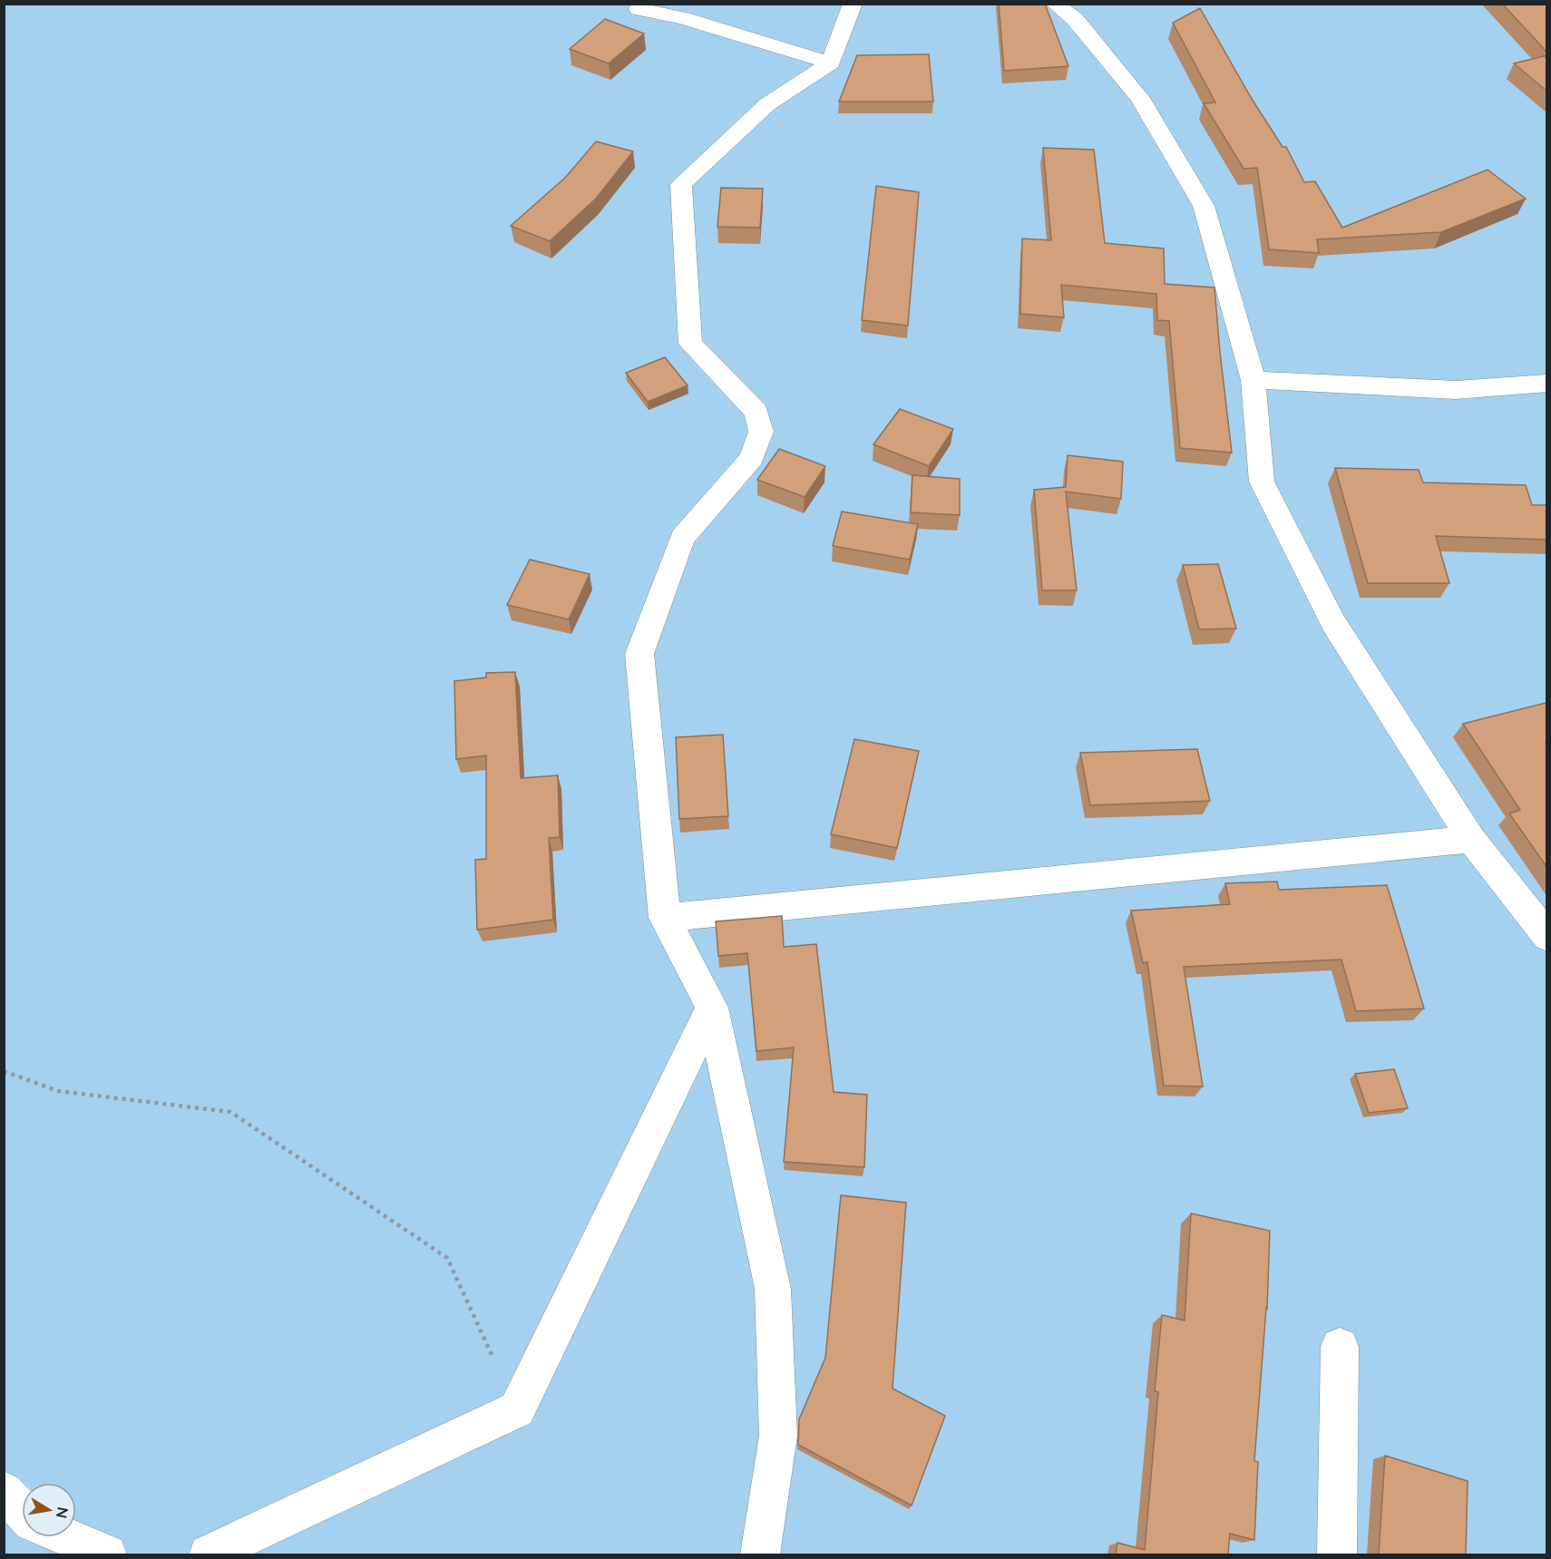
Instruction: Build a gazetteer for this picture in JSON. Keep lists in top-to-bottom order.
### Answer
{
  "north": "right"
}
